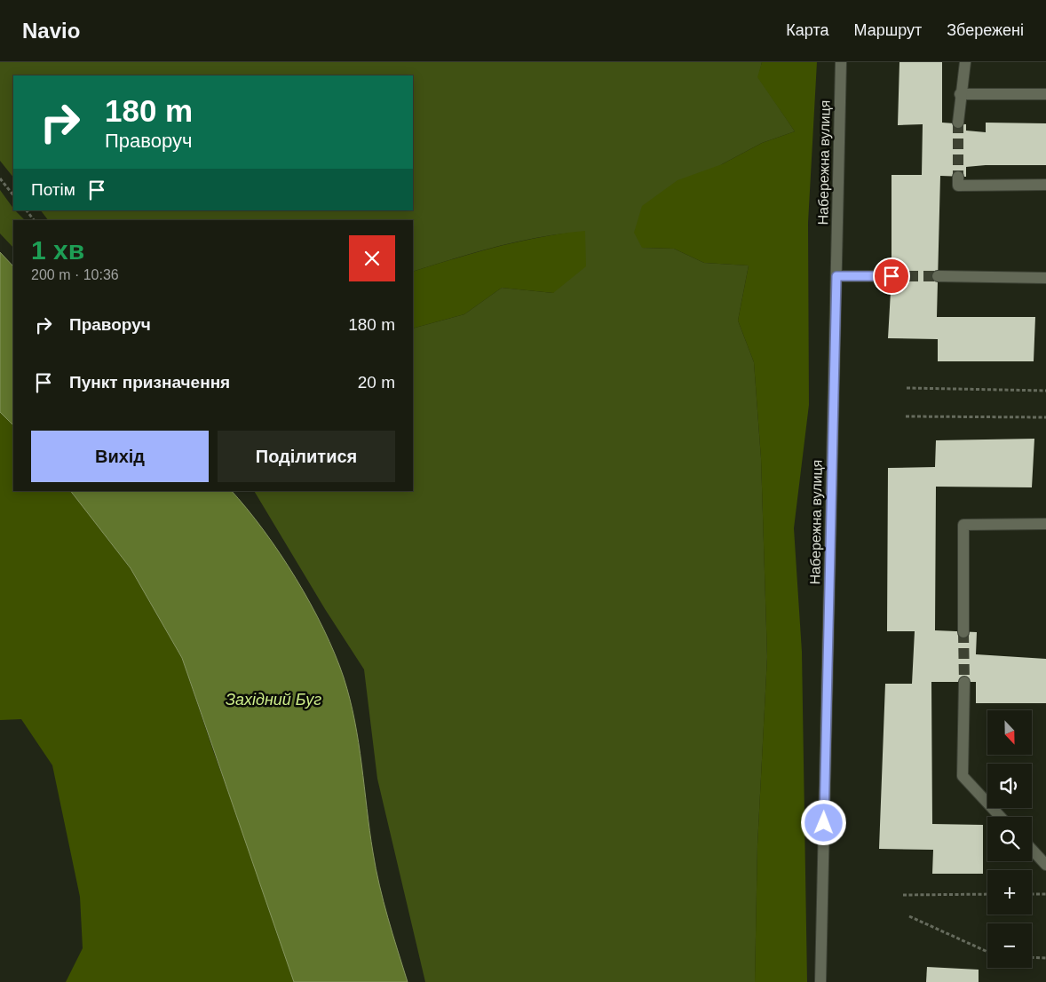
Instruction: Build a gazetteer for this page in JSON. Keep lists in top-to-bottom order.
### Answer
{
  "streets": {
    "street": ["Набережна вулиця"]
  },
  "water": ["Західний Буг"],
  "north": "bottom",
  "page": {
    "header": "Navio",
    "nav": ["Карта", "Маршрут", "Збережені"],
    "turn": ["180 m", "Праворуч"],
    "then": "Потім",
    "heading": ["1 хв", "200 m · 10:36"],
    "list": [
      {
        "name": "Праворуч",
        "value": "180 m"
      },
      {
        "name": "Пункт призначення",
        "value": "20 m"
      }
    ],
    "buttons": ["Вихід", "Поділитися"],
    "map_buttons": ["+", "−"]
  }
}
